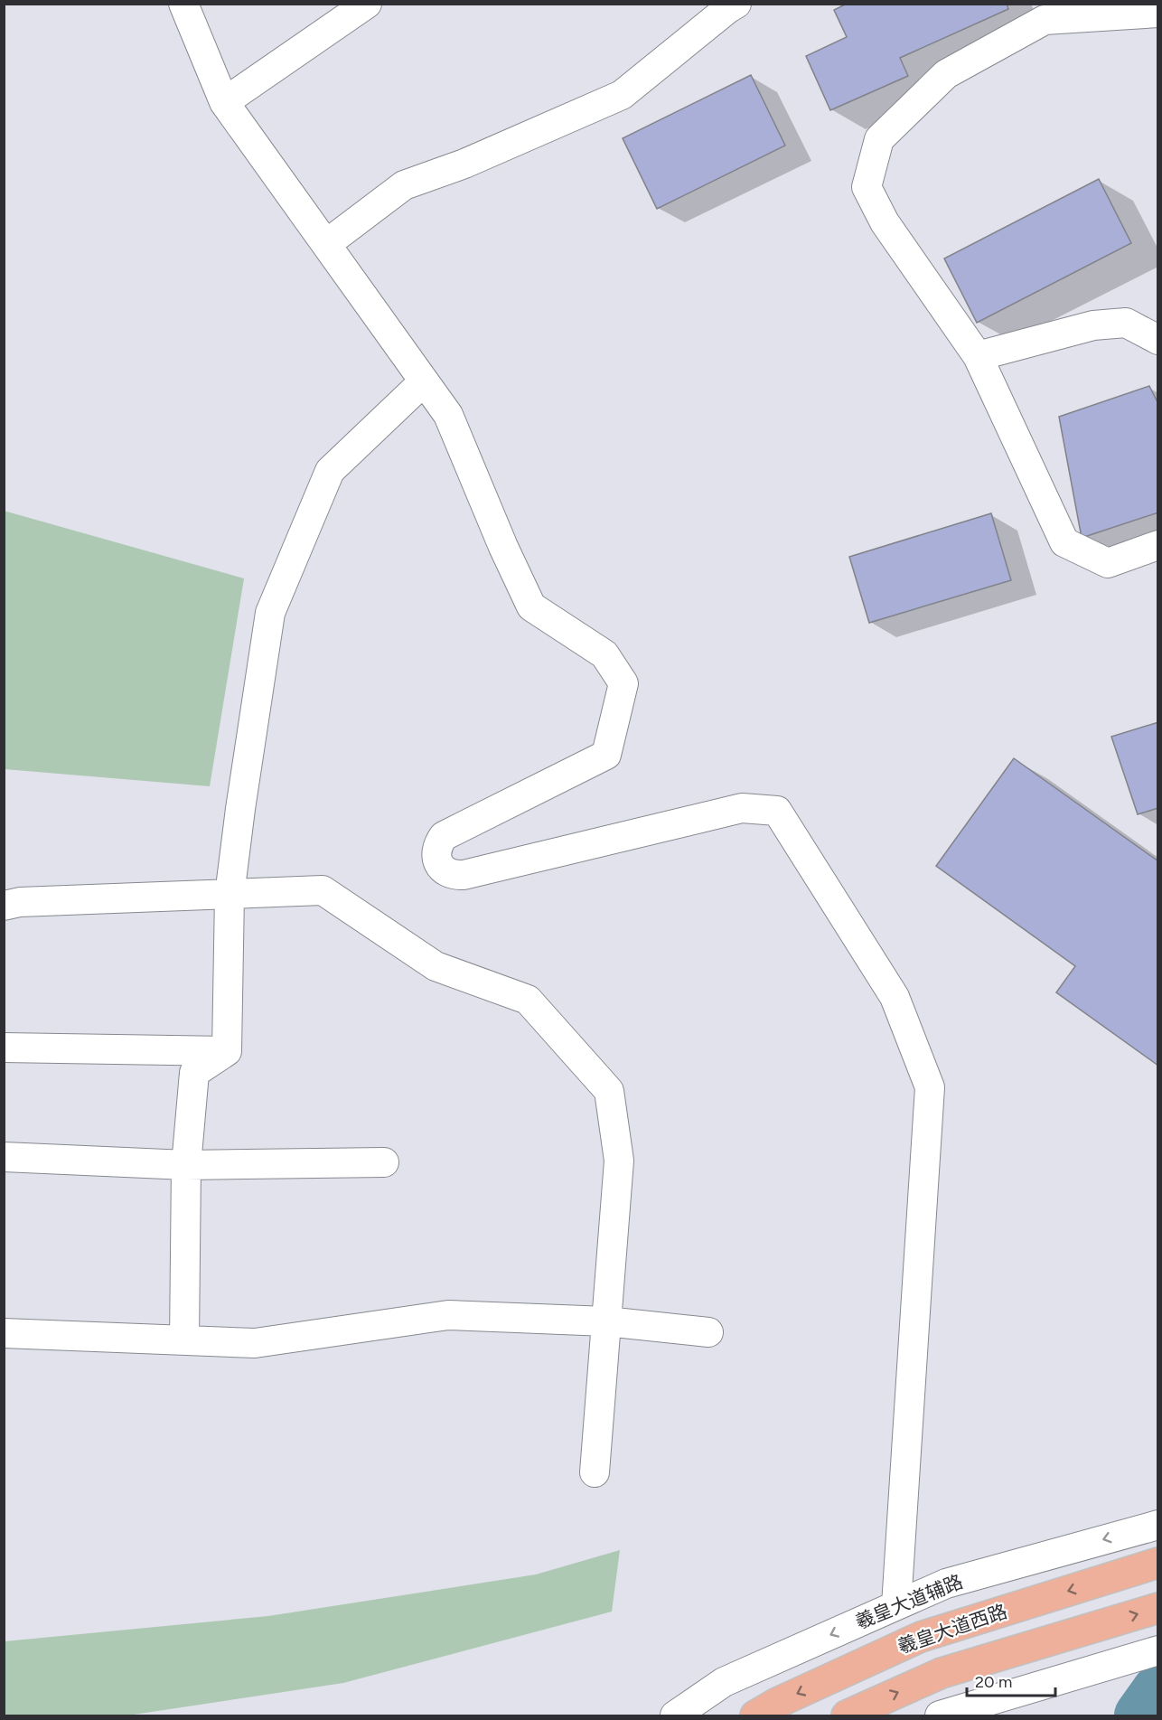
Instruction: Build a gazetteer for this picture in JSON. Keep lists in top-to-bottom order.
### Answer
{
  "streets": {
    "main road": ["羲皇大道西路"],
    "street": ["羲皇大道辅路"]
  },
  "scale_bar": "20 m"
}
